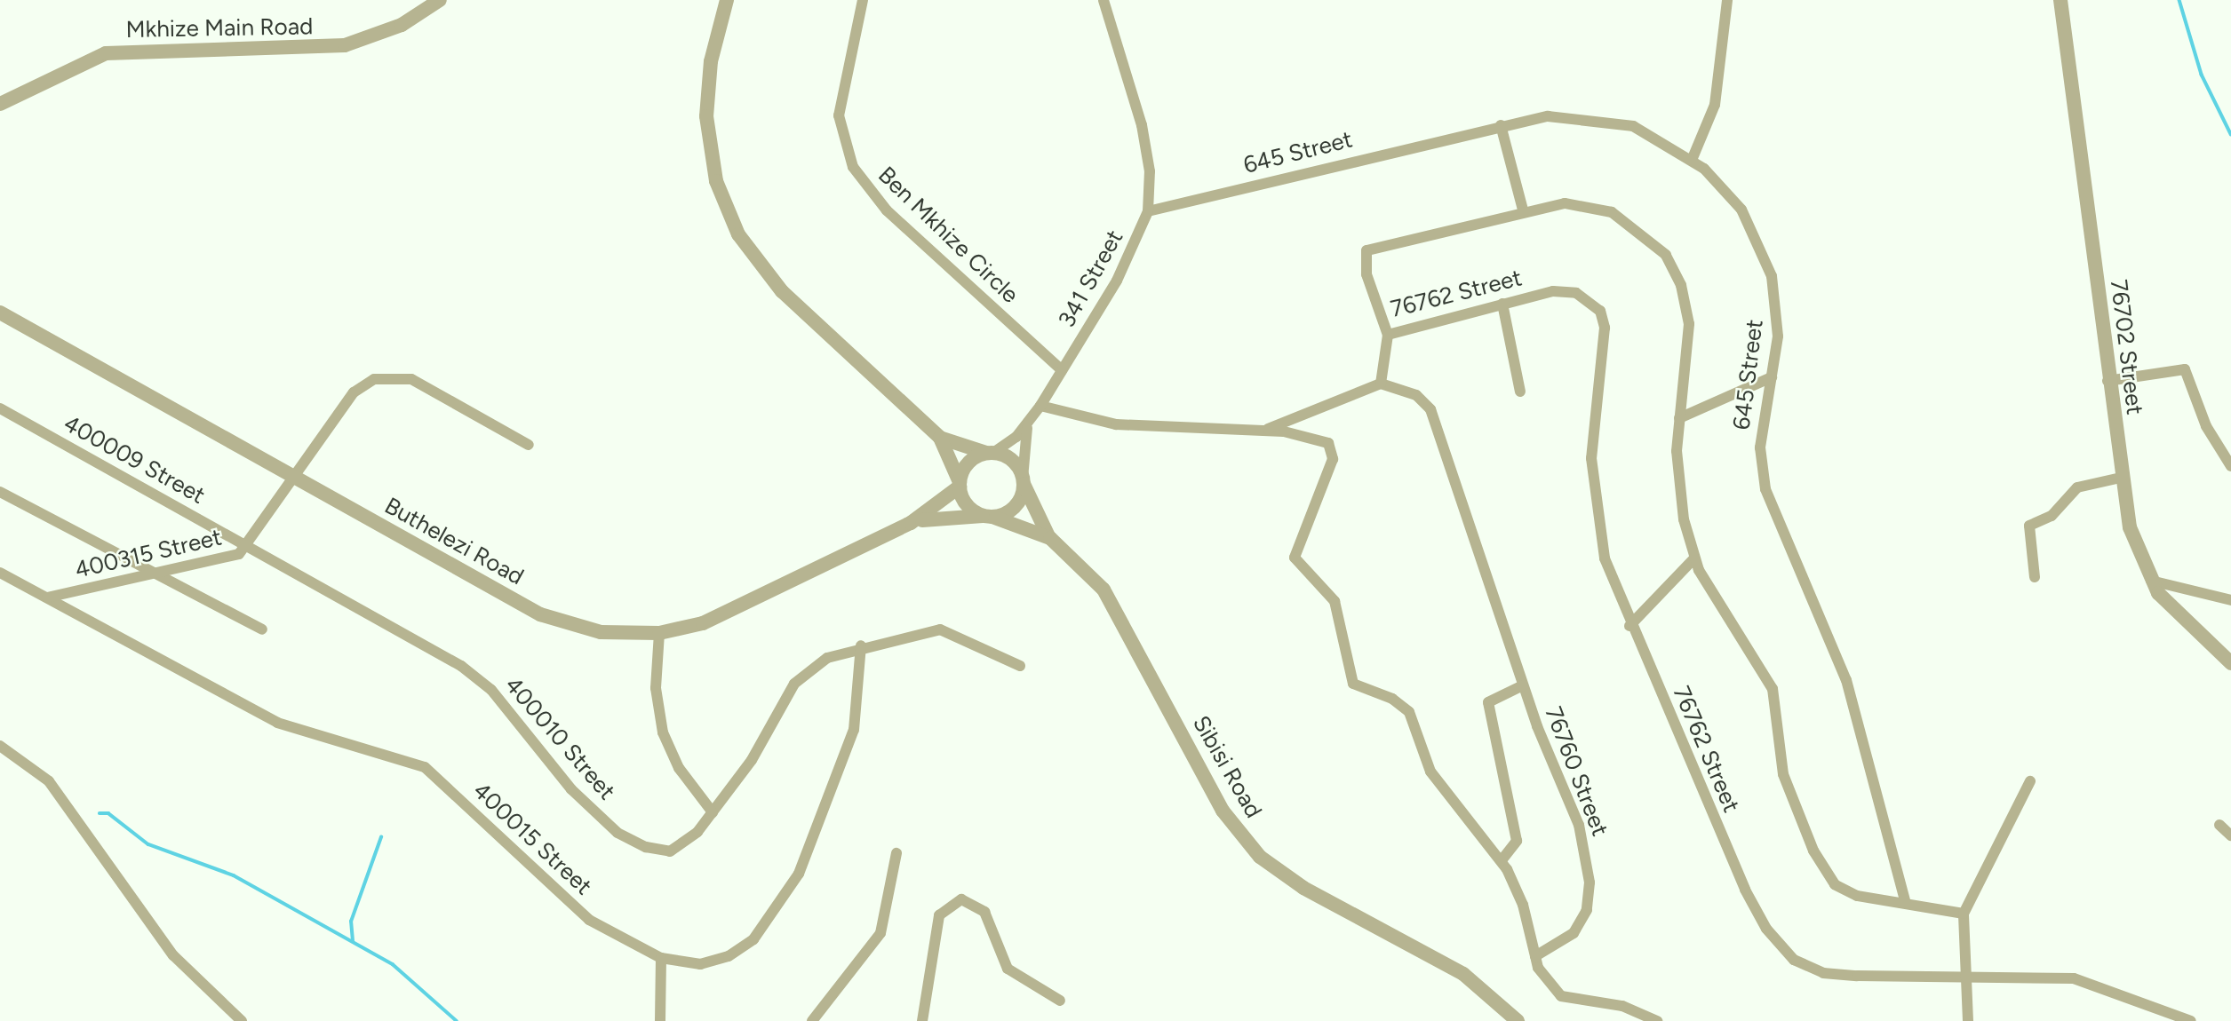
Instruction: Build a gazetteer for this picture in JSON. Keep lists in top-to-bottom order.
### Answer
{
  "streets": {
    "street": [
      "Mkhize Main Road",
      "645 Street",
      "Ben Mkhize Circle",
      "341 Street",
      "76762 Street",
      "76702 Street",
      "400009 Street",
      "Buthelezi Road",
      "400315 Street",
      "400010 Street",
      "Sibisi Road",
      "76760 Street",
      "400015 Street"
    ]
  },
  "crossings": [
    ["645 Street", "341 Street"],
    ["645 Street", "76762 Street"],
    ["Ben Mkhize Circle", "341 Street"],
    ["341 Street", "Buthelezi Road"],
    ["341 Street", "Sibisi Road"],
    ["400009 Street", "400315 Street"],
    ["400009 Street", "400010 Street"],
    ["Buthelezi Road", "400315 Street"],
    ["Buthelezi Road", "Sibisi Road"],
    ["400315 Street", "400010 Street"],
    ["400315 Street", "400015 Street"],
    ["400010 Street", "400015 Street"]
  ]
}
